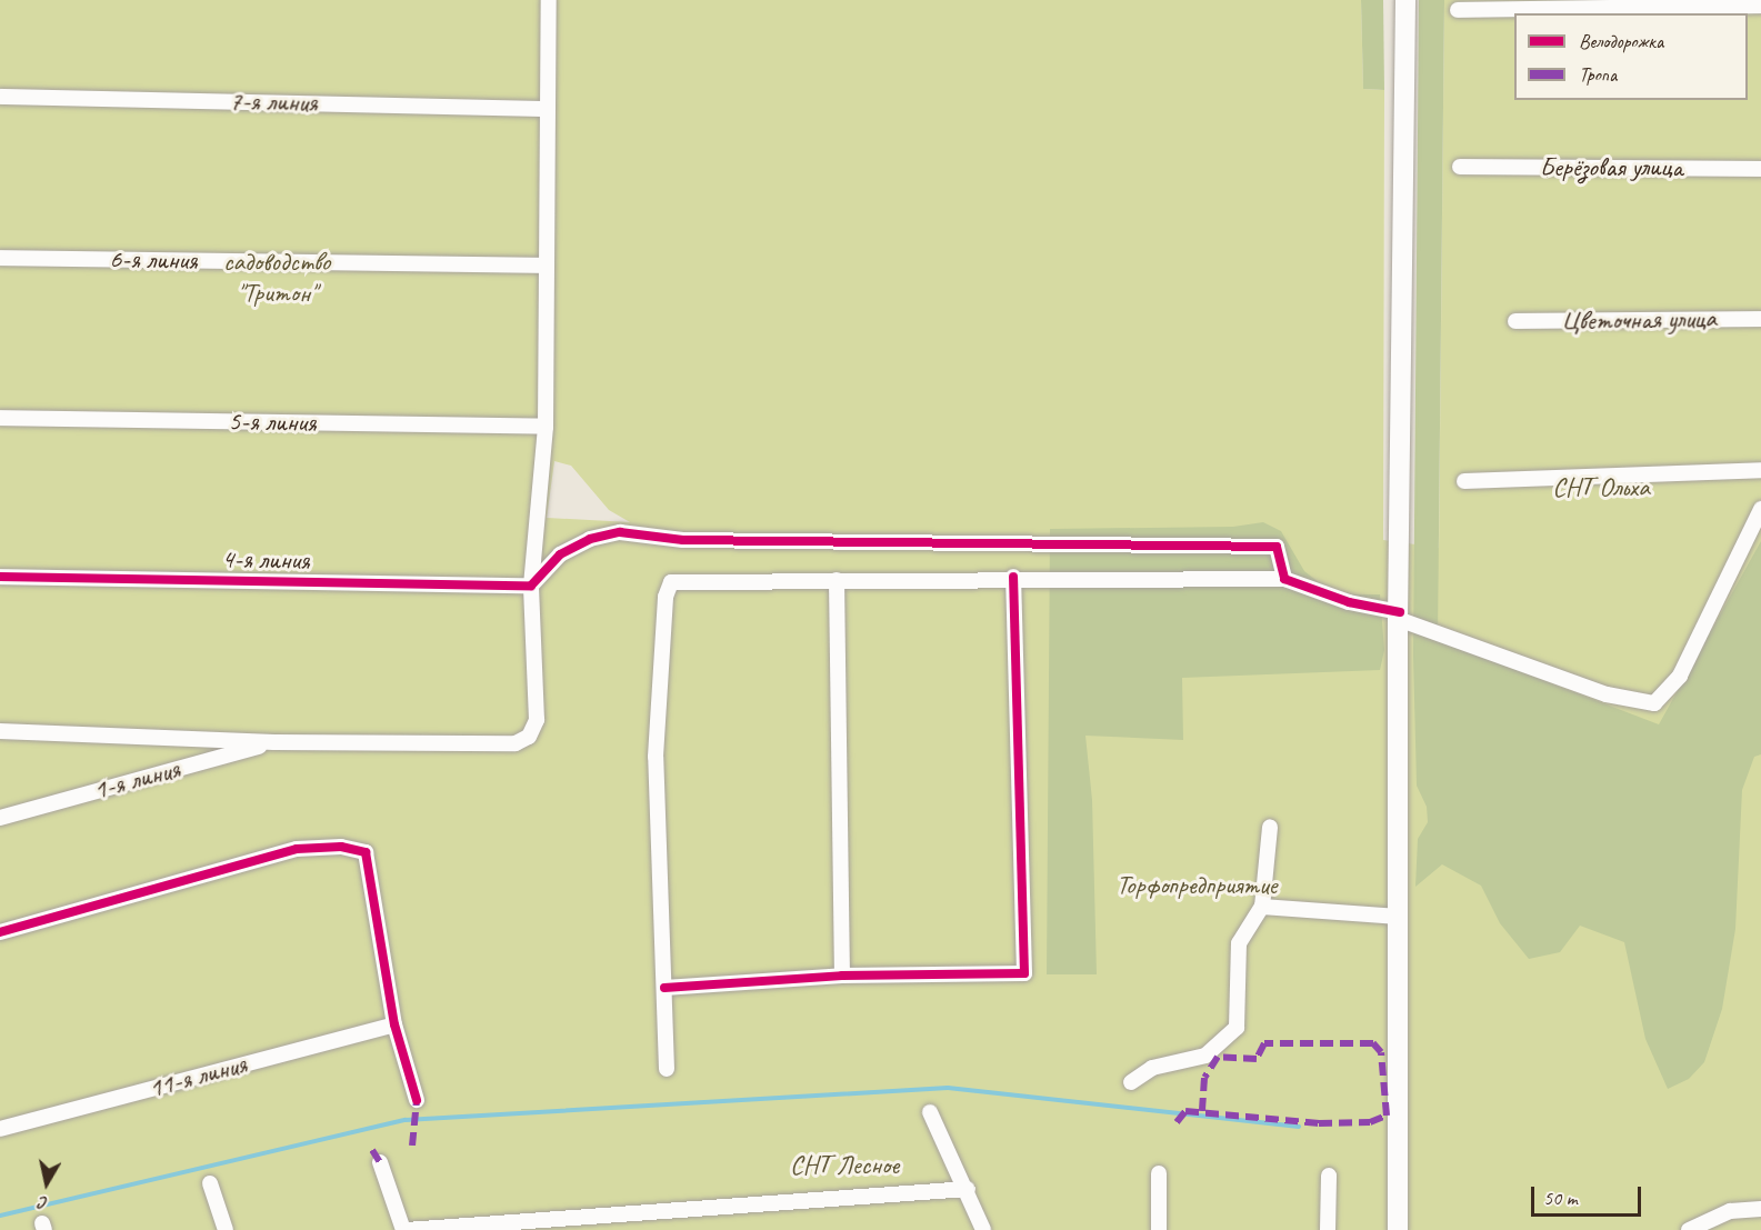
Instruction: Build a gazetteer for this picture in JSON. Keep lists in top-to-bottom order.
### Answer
{
  "streets": {
    "street": [
      "7-я линия",
      "Берёзовая улица",
      "6-я линия",
      "Цветочная улица",
      "5-я линия",
      "4-я линия",
      "1-я линия",
      "11-я линия"
    ]
  },
  "parks": [
    "садоводство \"Тритон\"",
    "СНТ Ольха",
    "Торфопредприятие",
    "СНТ Лесное"
  ],
  "legend": ["Велодорожка", "Тропа"],
  "scale_bar": "50 m",
  "north": "bottom"
}
